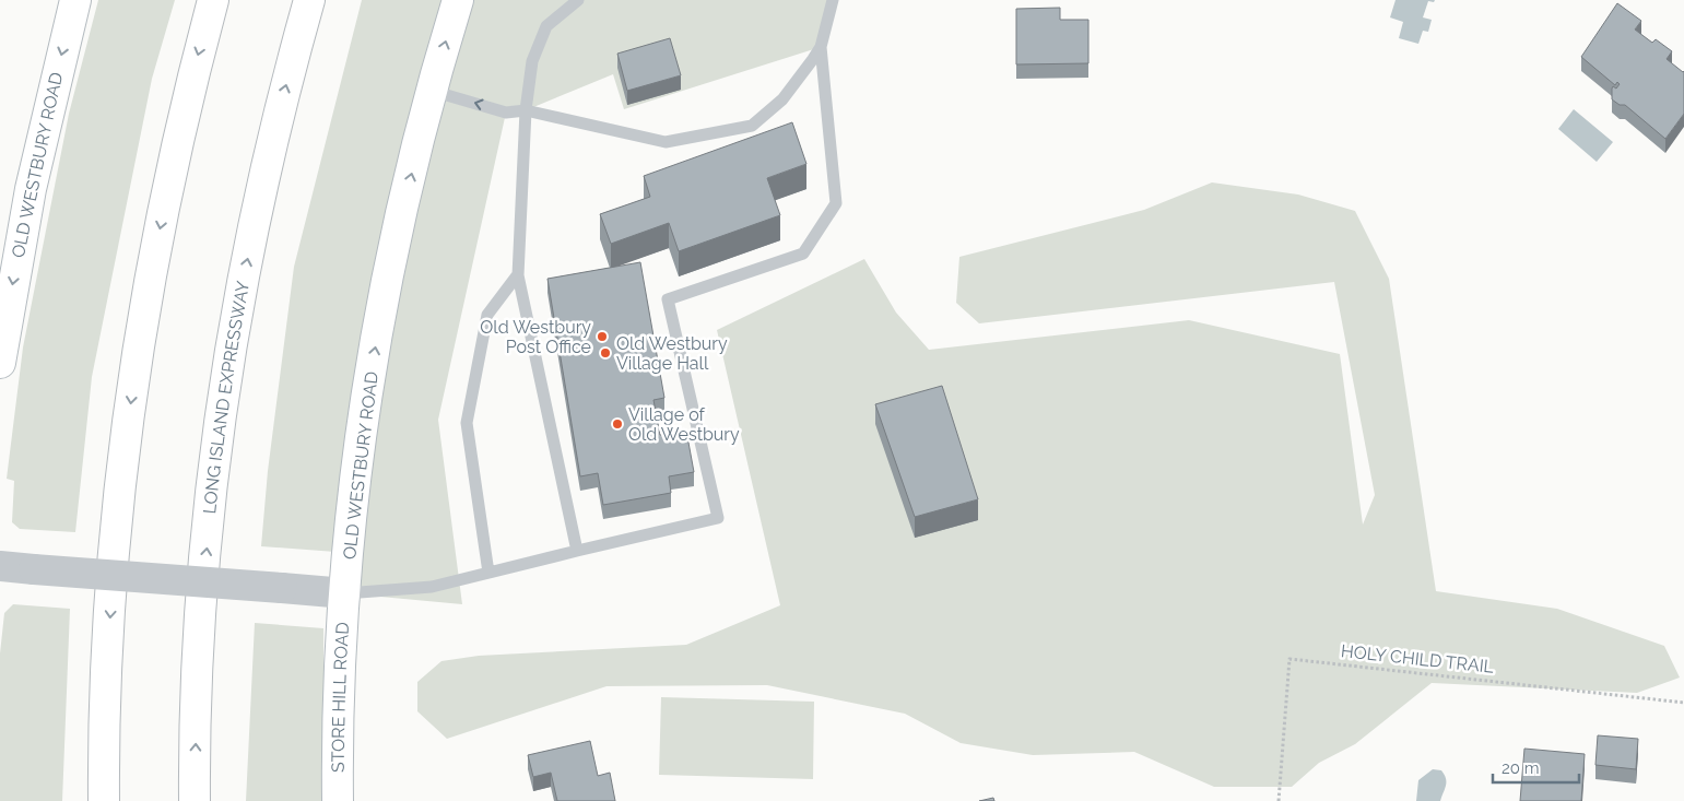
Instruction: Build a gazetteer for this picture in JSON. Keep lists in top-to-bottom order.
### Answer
{
  "streets": {
    "main road": ["OLD WESTBURY ROAD", "LONG ISLAND EXPRESSWAY", "STORE HILL ROAD"],
    "path": ["HOLY CHILD TRAIL"]
  },
  "crossings": [
    ["OLD WESTBURY ROAD", "STORE HILL ROAD"]
  ],
  "places": ["Old Westbury Post Office", "Old Westbury Village Hall", "Village of Old Westbury"],
  "scale_bar": "20 m"
}
